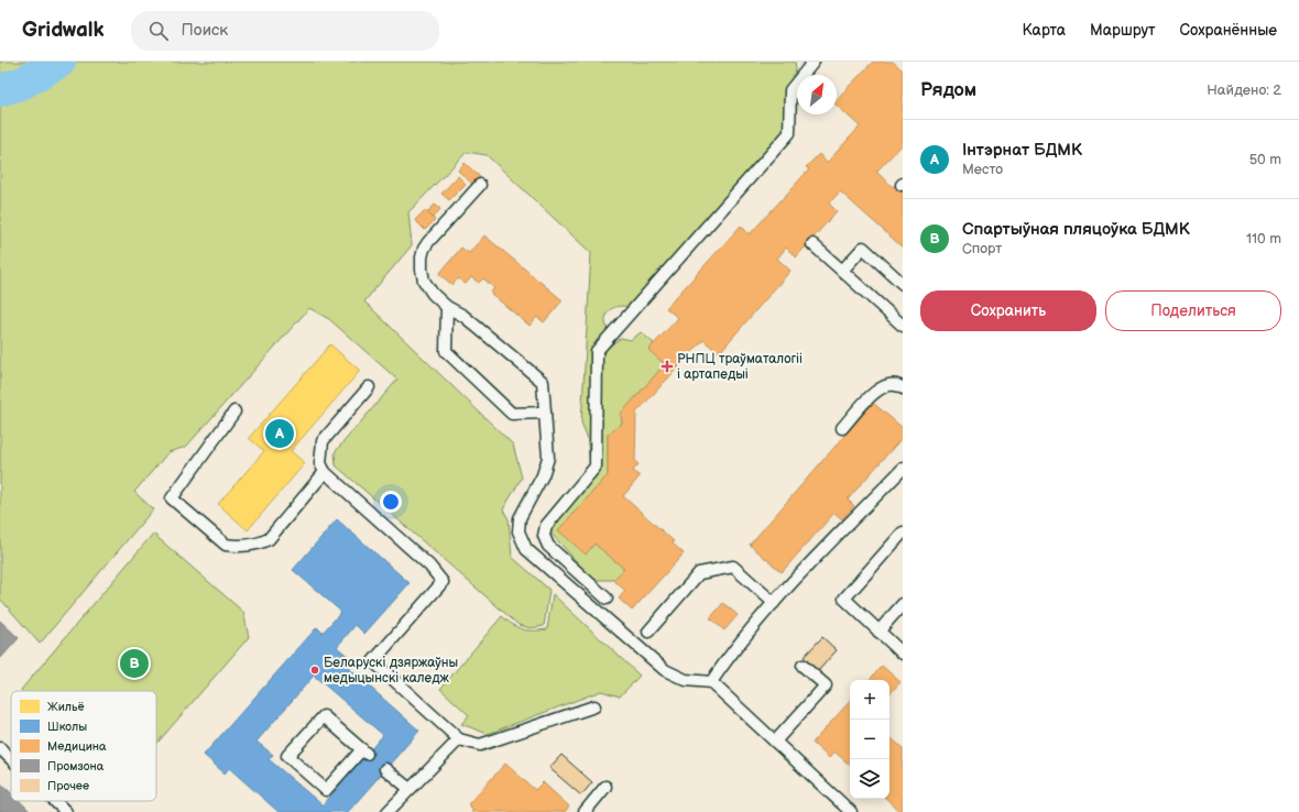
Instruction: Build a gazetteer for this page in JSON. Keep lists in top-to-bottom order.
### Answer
{
  "places": {
    "health": ["РНПЦ траўматалогіі і артапедыі"],
    "other": ["Беларускі дзяржаўны медыцынскі каледж"]
  },
  "legend": [
    "Жильё",
    "Школы",
    "Медицина",
    "Промзона",
    "Прочее"
  ],
  "north": "top right",
  "page": {
    "header": "Gridwalk",
    "search": "Поиск",
    "nav": ["Карта", "Маршрут", "Сохранённые"],
    "heading": ["Рядом", "Найдено: 2"],
    "list": [
      {
        "mark": "A",
        "name": "Інтэрнат БДМК",
        "note": "Место",
        "value": "50 m"
      },
      {
        "mark": "B",
        "name": "Спартыўная пляцоўка БДМК",
        "note": "Спорт",
        "value": "110 m"
      }
    ],
    "buttons": ["Сохранить", "Поделиться"],
    "pins": ["A", "B"],
    "map_buttons": ["+", "−"]
  }
}
